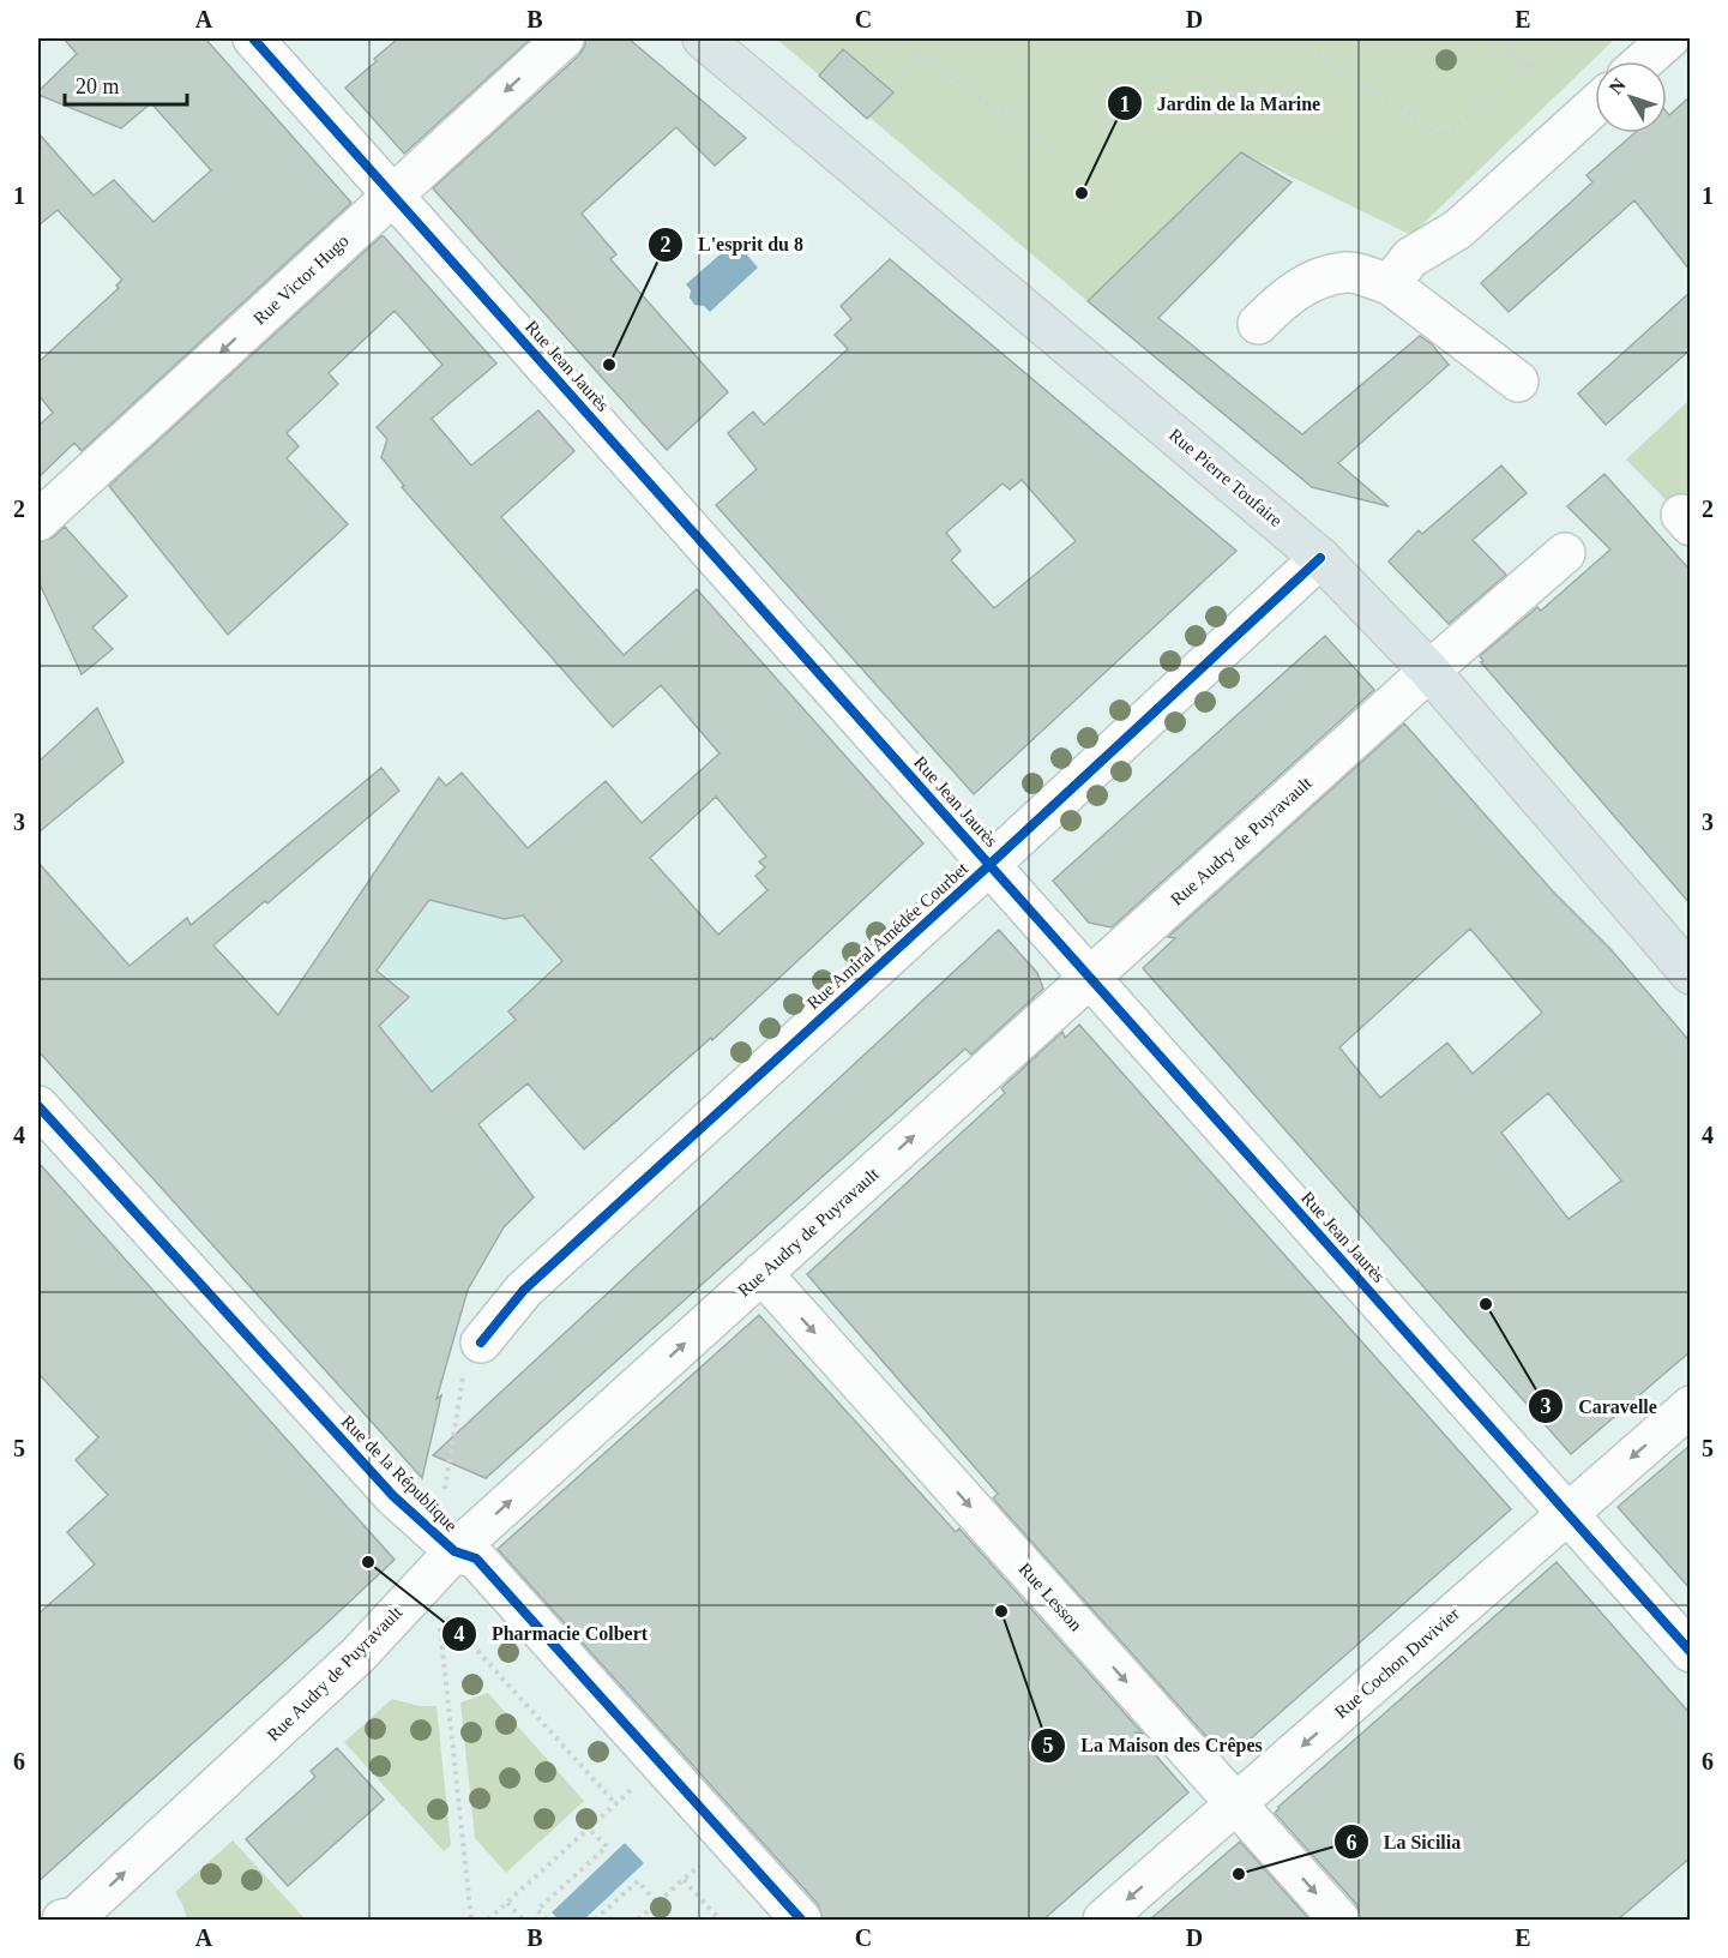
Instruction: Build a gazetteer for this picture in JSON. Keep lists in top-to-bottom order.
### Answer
{
  "streets": {
    "main road": ["Rue Pierre Toufaire"],
    "street": [
      "Rue Victor Hugo",
      "Rue Jean Jaurès",
      "Rue Audry de Puyravault",
      "Rue Amiral Amédée Courbet",
      "Rue de la République",
      "Rue Lesson",
      "Rue Cochon Duvivier"
    ]
  },
  "crossings": [
    ["Rue Victor Hugo", "Rue Jean Jaurès"],
    ["Rue Jean Jaurès", "Rue Audry de Puyravault"],
    ["Rue Jean Jaurès", "Rue Amiral Amédée Courbet"],
    ["Rue Jean Jaurès", "Rue Cochon Duvivier"],
    ["Rue Pierre Toufaire", "Rue Audry de Puyravault"],
    ["Rue Pierre Toufaire", "Rue Amiral Amédée Courbet"],
    ["Rue Audry de Puyravault", "Rue de la République"],
    ["Rue Audry de Puyravault", "Rue Lesson"],
    ["Rue Lesson", "Rue Cochon Duvivier"]
  ],
  "one_way": [
    "Rue Victor Hugo",
    "Rue Audry de Puyravault",
    "Rue Lesson",
    "Rue Cochon Duvivier"
  ],
  "places": [
    "Jardin de la Marine",
    "L'esprit du 8",
    "Caravelle",
    "Pharmacie Colbert",
    "La Maison des Crêpes",
    "La Sicilia"
  ],
  "scale_bar": "20 m",
  "north": "top left",
  "grid": {
    "columns": [
      "A",
      "B",
      "C",
      "D",
      "E"
    ],
    "rows": [
      "1",
      "2",
      "3",
      "4",
      "5",
      "6"
    ]
  }
}
